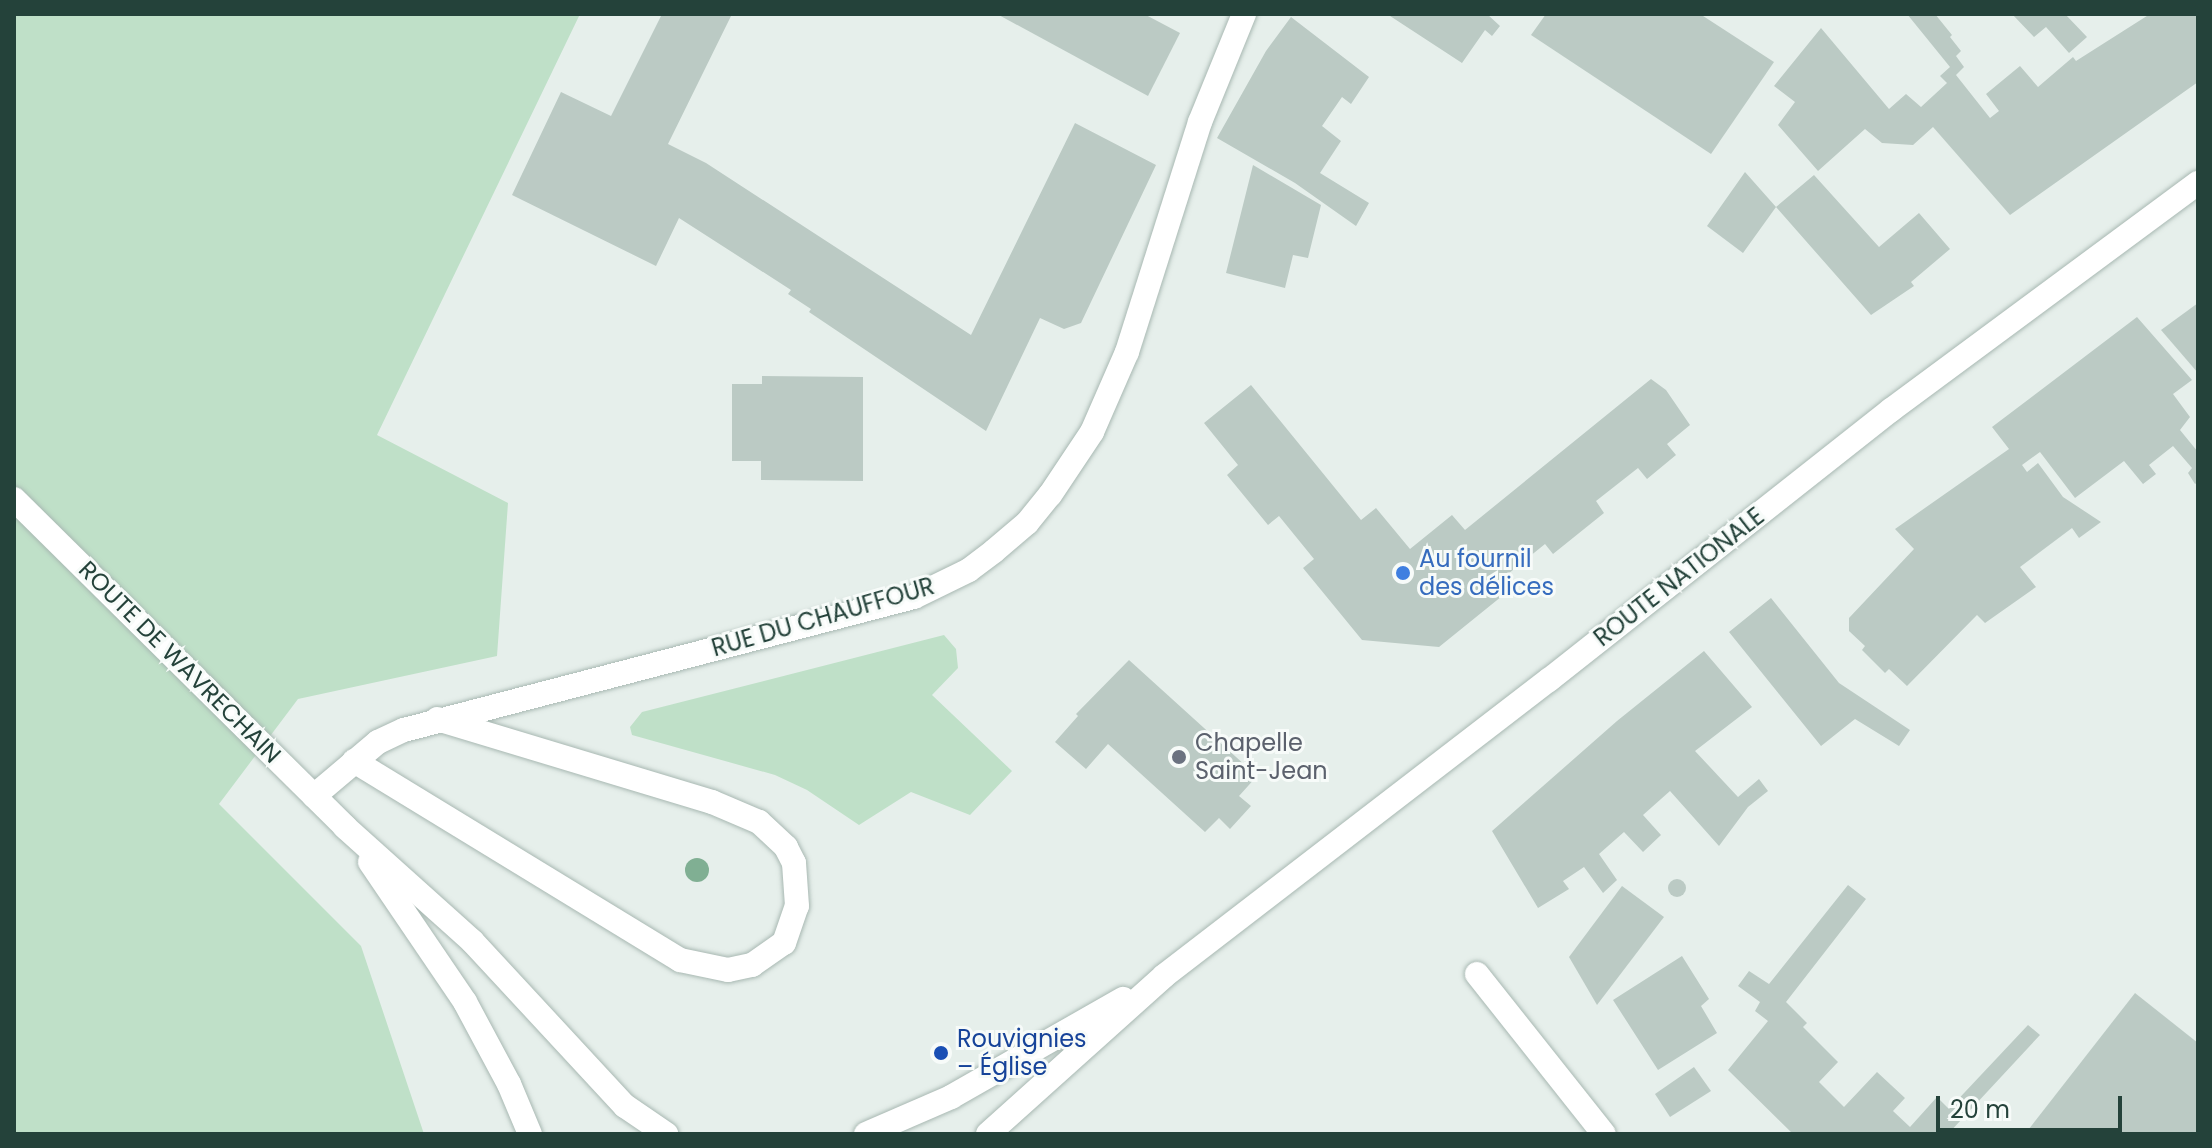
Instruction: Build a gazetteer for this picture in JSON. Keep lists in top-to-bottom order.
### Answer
{
  "streets": {
    "main road": ["ROUTE NATIONALE", "RUE DU CHAUFFOUR", "ROUTE DE WAVRECHAIN"]
  },
  "crossings": [
    ["RUE DU CHAUFFOUR", "ROUTE DE WAVRECHAIN"]
  ],
  "places": ["Au fournil des délices", "Chapelle Saint-Jean", "Rouvignies – Église"],
  "scale_bar": "20 m"
}
